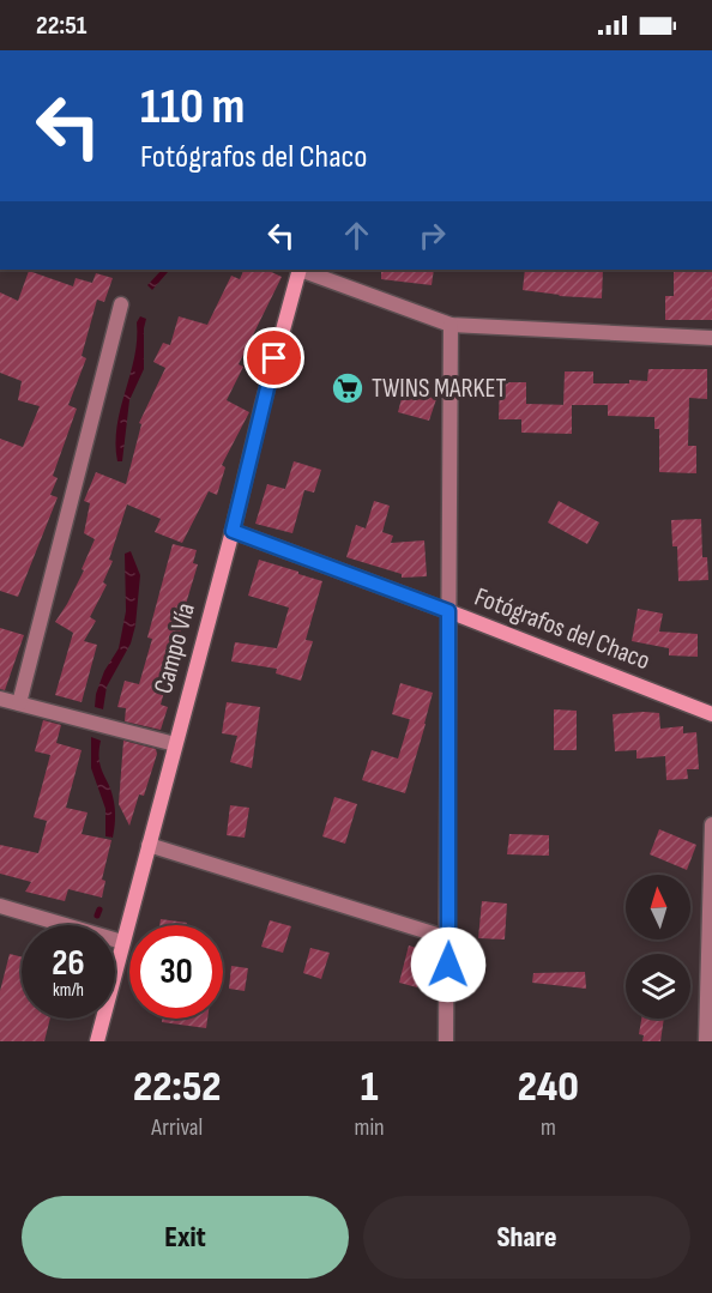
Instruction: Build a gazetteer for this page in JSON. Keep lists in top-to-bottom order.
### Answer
{
  "streets": {
    "street": ["Fotógrafos del Chaco", "Campo Vía"]
  },
  "crossings": [
    ["Fotógrafos del Chaco", "Campo Vía"]
  ],
  "places": {
    "supermarket": ["TWINS MARKET"]
  },
  "north": "top",
  "page": {
    "status": "22:51",
    "turn": ["110 m", "Fotógrafos del Chaco"],
    "speed": "26 km/h",
    "limit": "30",
    "eta": [
      "22:52",
      "Arrival",
      "1",
      "min",
      "240",
      "m"
    ],
    "buttons": ["Exit", "Share"]
  }
}
